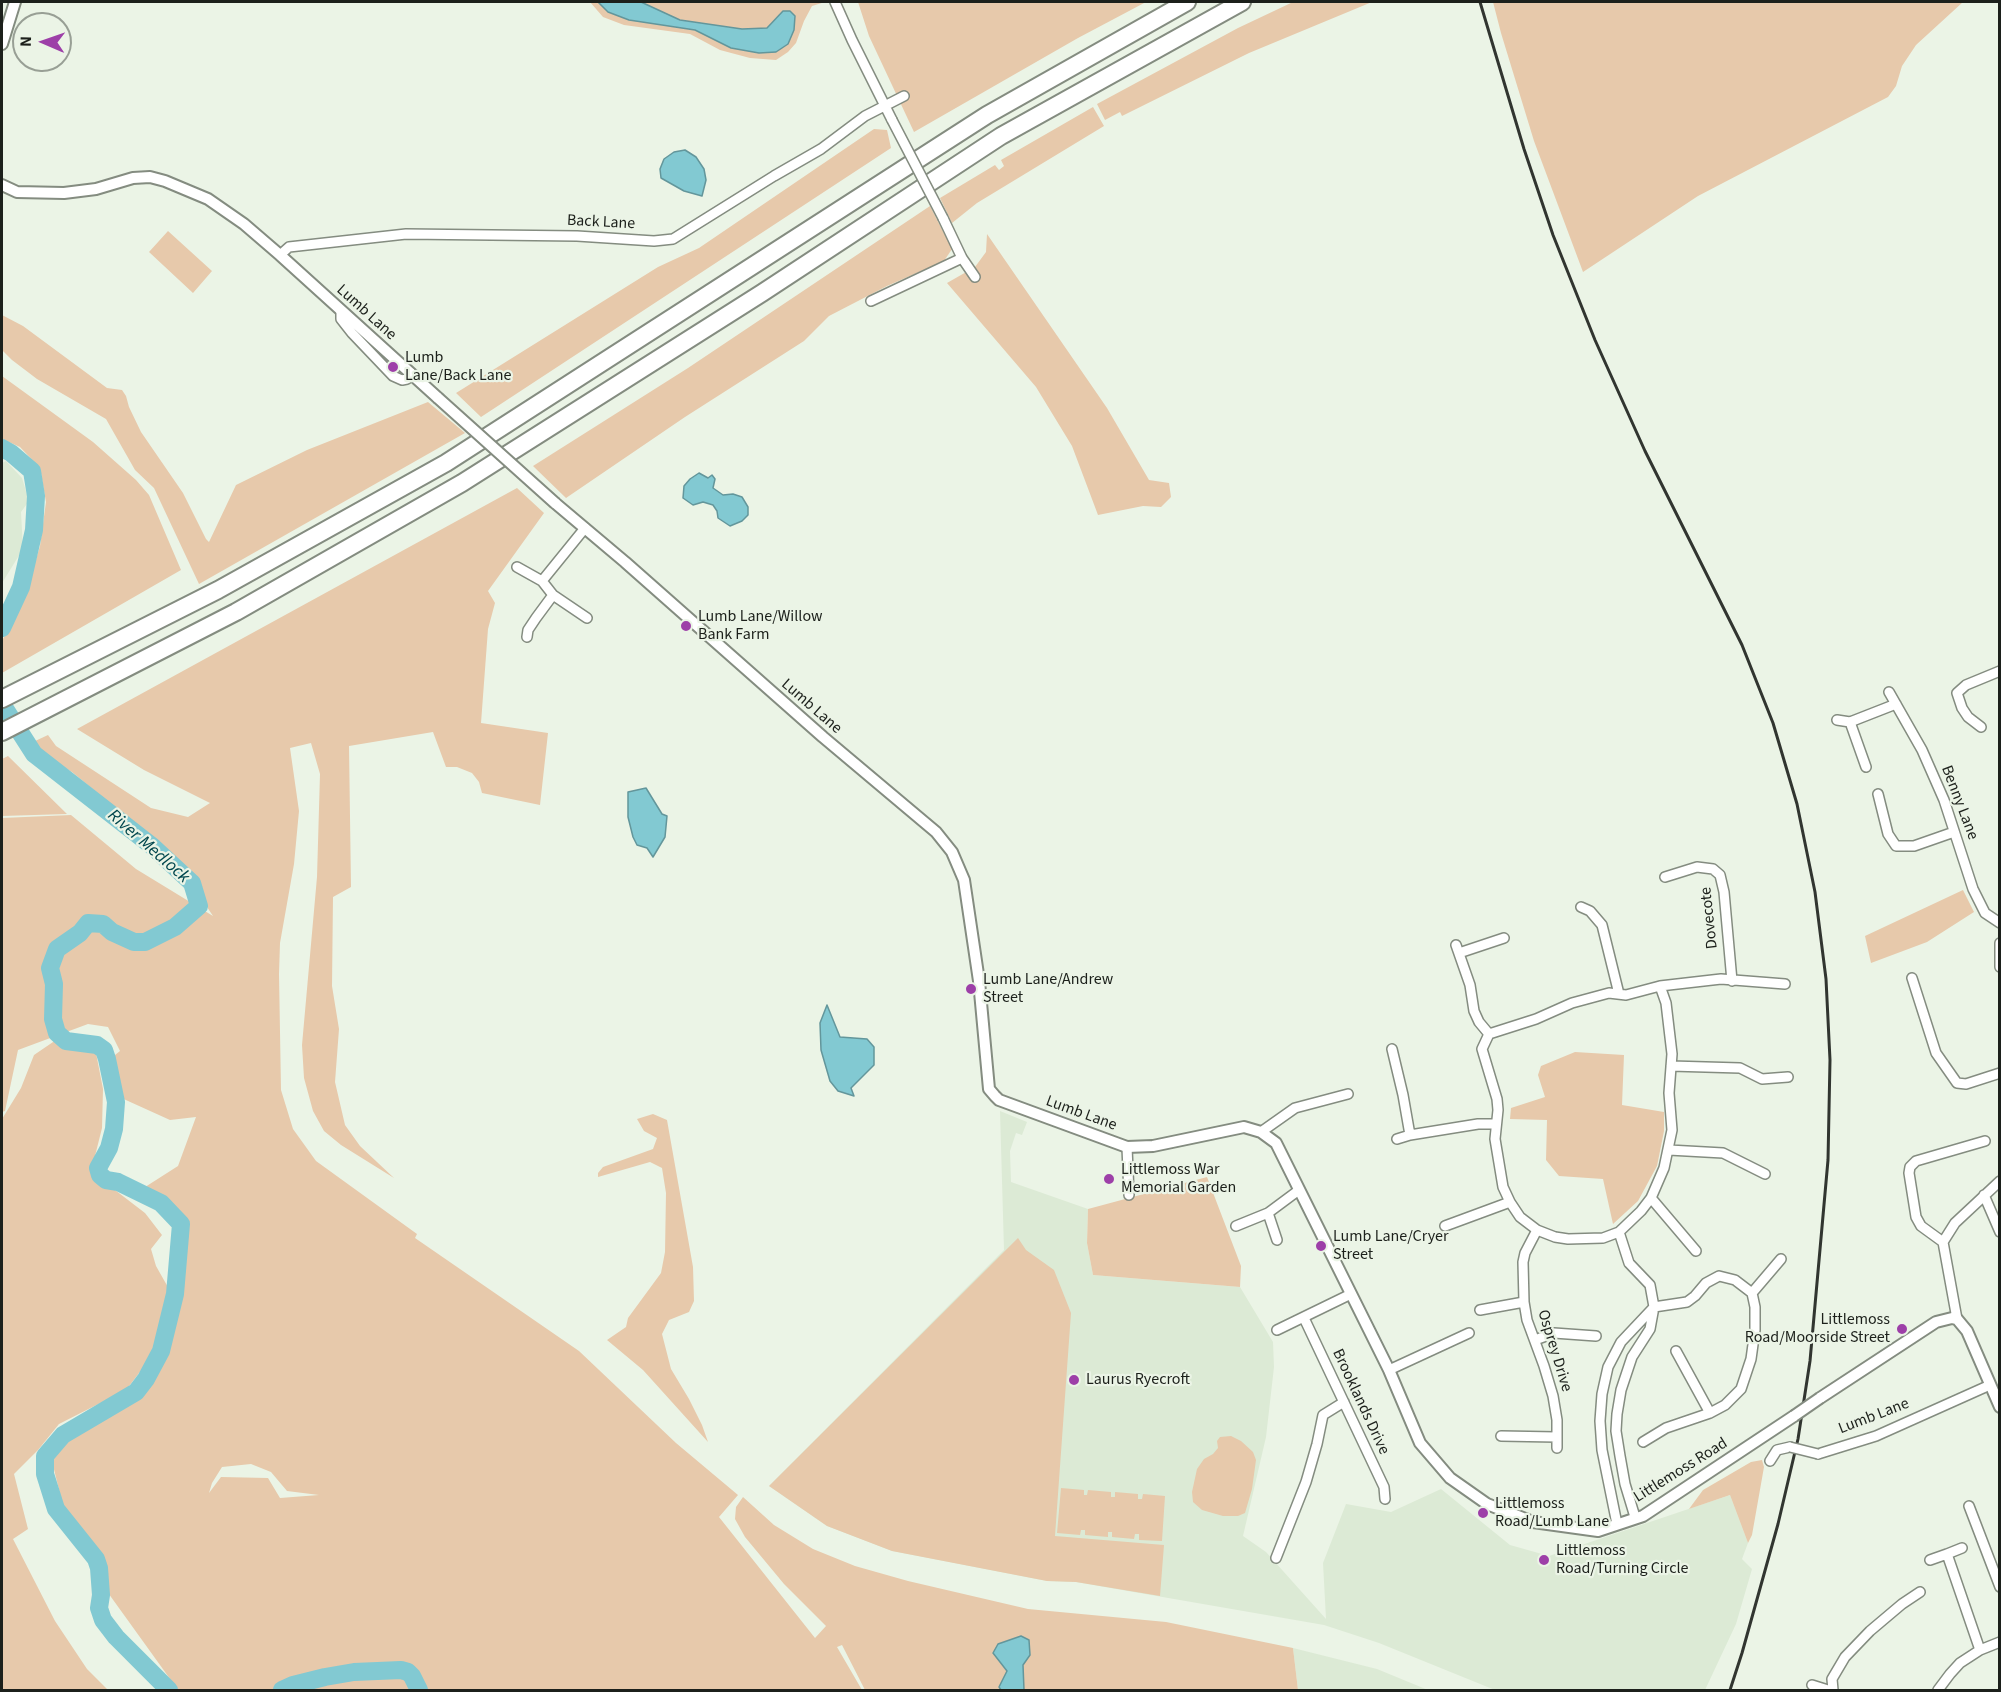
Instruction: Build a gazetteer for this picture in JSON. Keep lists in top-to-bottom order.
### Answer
{
  "streets": {
    "street": [
      "Back Lane",
      "Lumb Lane",
      "Benny Lane",
      "Dovecote",
      "Osprey Drive",
      "Brooklands Drive",
      "Littlemoss Road"
    ]
  },
  "crossings": [
    ["Back Lane", "Lumb Lane"]
  ],
  "water": ["River Medlock"],
  "places": [
    "Lumb Lane/Back Lane",
    "Lumb Lane/Willow Bank Farm",
    "Lumb Lane/Andrew Street",
    "Littlemoss War Memorial Garden",
    "Lumb Lane/Cryer Street",
    "Littlemoss Road/Moorside Street",
    "Laurus Ryecroft",
    "Littlemoss Road/Lumb Lane",
    "Littlemoss Road/Turning Circle"
  ],
  "north": "left"
}
